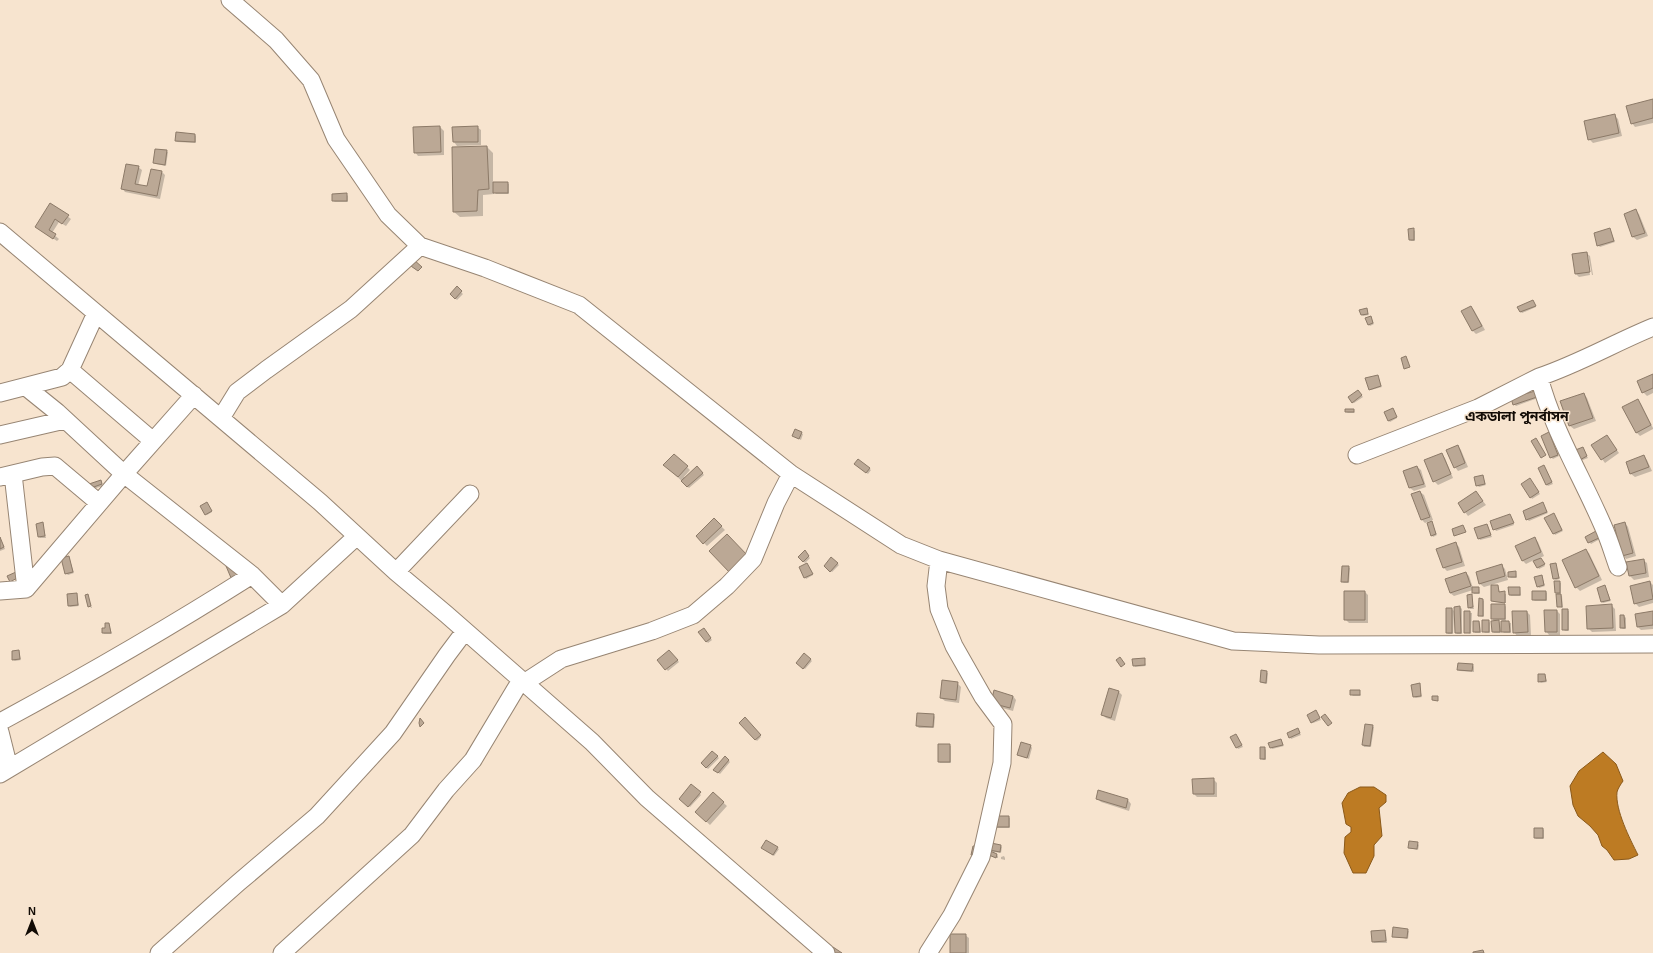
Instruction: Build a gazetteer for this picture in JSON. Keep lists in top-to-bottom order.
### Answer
{
  "districts": ["একডালা পুনর্বাসন"],
  "north": "top"
}
